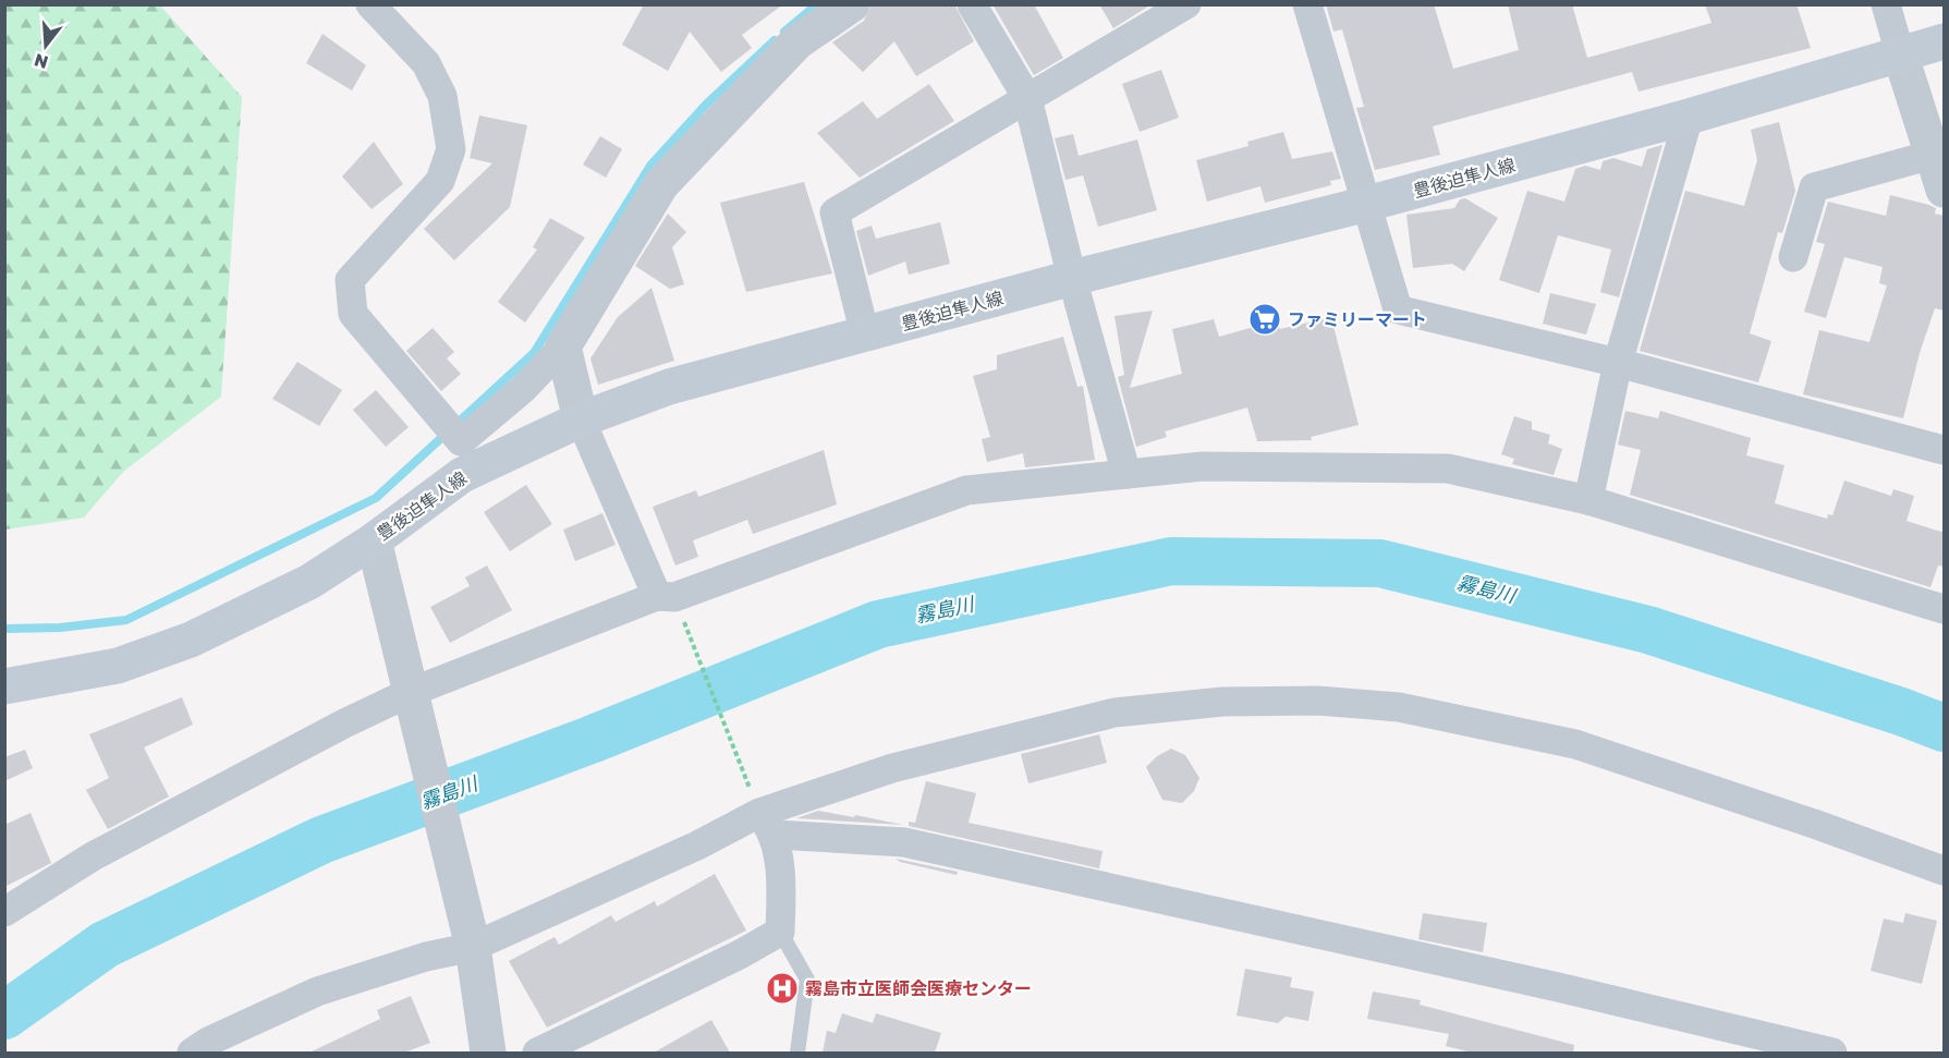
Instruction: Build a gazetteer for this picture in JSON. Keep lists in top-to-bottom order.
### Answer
{
  "streets": {
    "main road": ["豊後迫隼人線"]
  },
  "water": ["霧島川"],
  "places": {
    "supermarket": ["ファミリーマート"],
    "hospital": ["霧島市立医師会医療センター"]
  },
  "north": "bottom"
}
